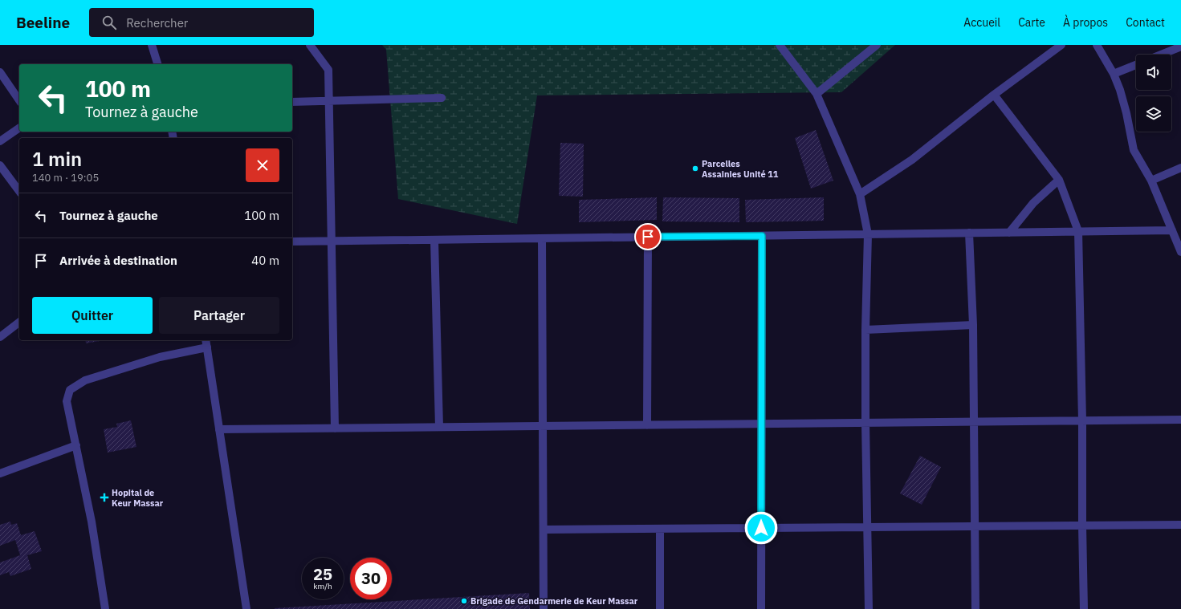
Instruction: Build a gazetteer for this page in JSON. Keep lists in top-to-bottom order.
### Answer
{
  "places": {
    "other": ["Parcelles Assainies Unité 11", "Brigade de Gendarmerie de Keur Massar"],
    "health": ["Hopital de Keur Massar"]
  },
  "page": {
    "header": "Beeline",
    "search": "Rechercher",
    "nav": [
      "Accueil",
      "Carte",
      "À propos",
      "Contact"
    ],
    "turn": ["100 m", "Tournez à gauche"],
    "heading": ["1 min", "140 m · 19:05"],
    "list": [
      {
        "name": "Tournez à gauche",
        "value": "100 m"
      },
      {
        "name": "Arrivée à destination",
        "value": "40 m"
      }
    ],
    "buttons": ["Quitter", "Partager"],
    "speed": "25 km/h",
    "limit": "30"
  }
}
